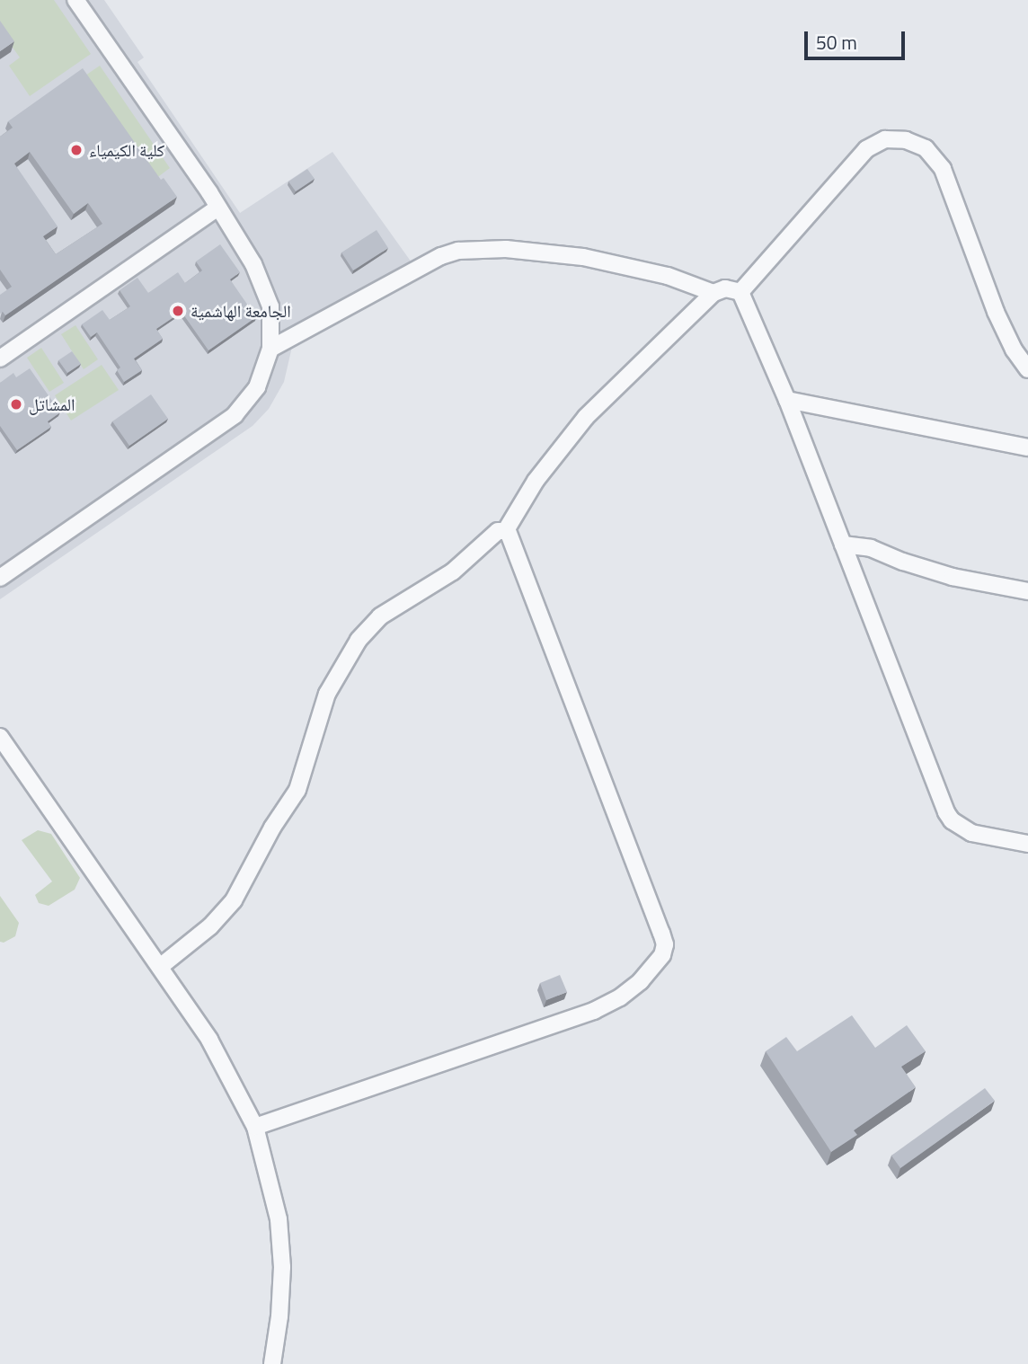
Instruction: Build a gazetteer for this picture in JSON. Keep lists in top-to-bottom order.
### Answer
{
  "places": ["كلية الكيمياء", "الجامعة الهاشمية", "المشاتل"],
  "scale_bar": "50 m"
}
